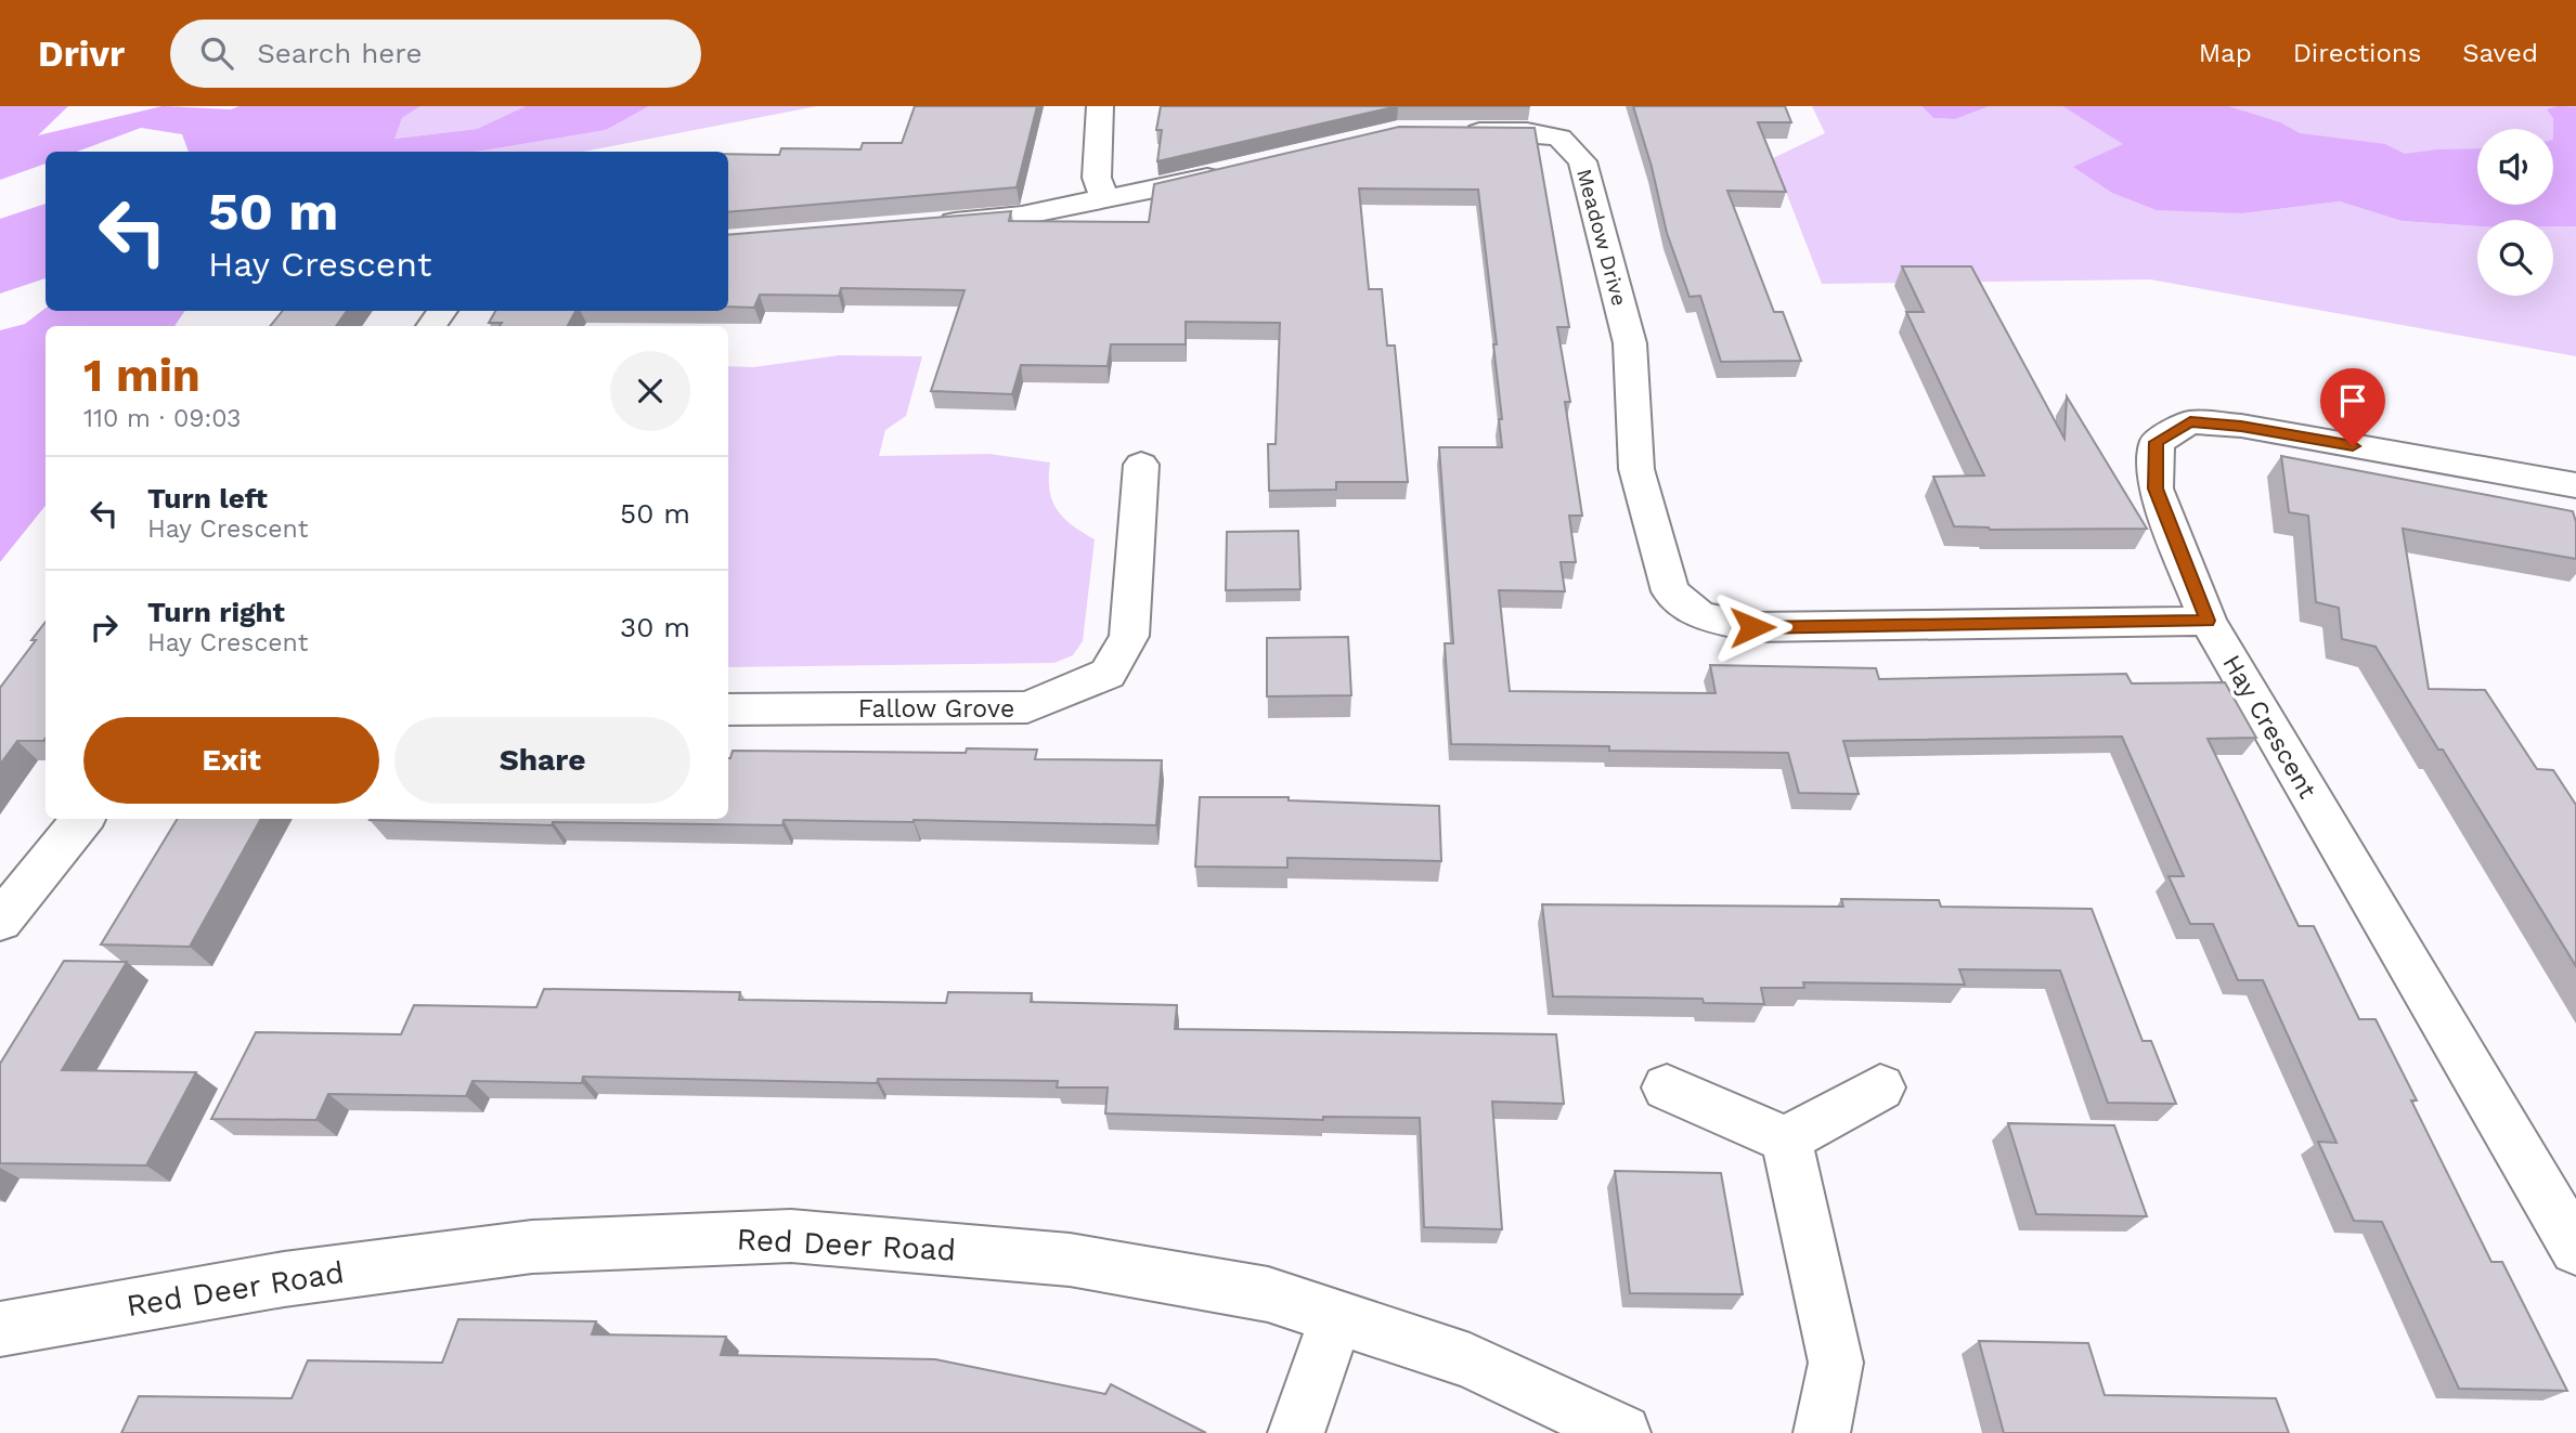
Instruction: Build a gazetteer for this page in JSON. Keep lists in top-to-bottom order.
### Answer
{
  "streets": {
    "street": [
      "Meadow Drive",
      "Fallow Grove",
      "Hay Crescent",
      "Red Deer Road"
    ]
  },
  "crossings": [
    ["Meadow Drive", "Hay Crescent"]
  ],
  "page": {
    "header": "Drivr",
    "search": "Search here",
    "nav": ["Map", "Directions", "Saved"],
    "turn": ["50 m", "Hay Crescent"],
    "heading": ["1 min", "110 m · 09:03"],
    "list": [
      {
        "name": "Turn left",
        "note": "Hay Crescent",
        "value": "50 m"
      },
      {
        "name": "Turn right",
        "note": "Hay Crescent",
        "value": "30 m"
      }
    ],
    "buttons": ["Exit", "Share"]
  }
}
